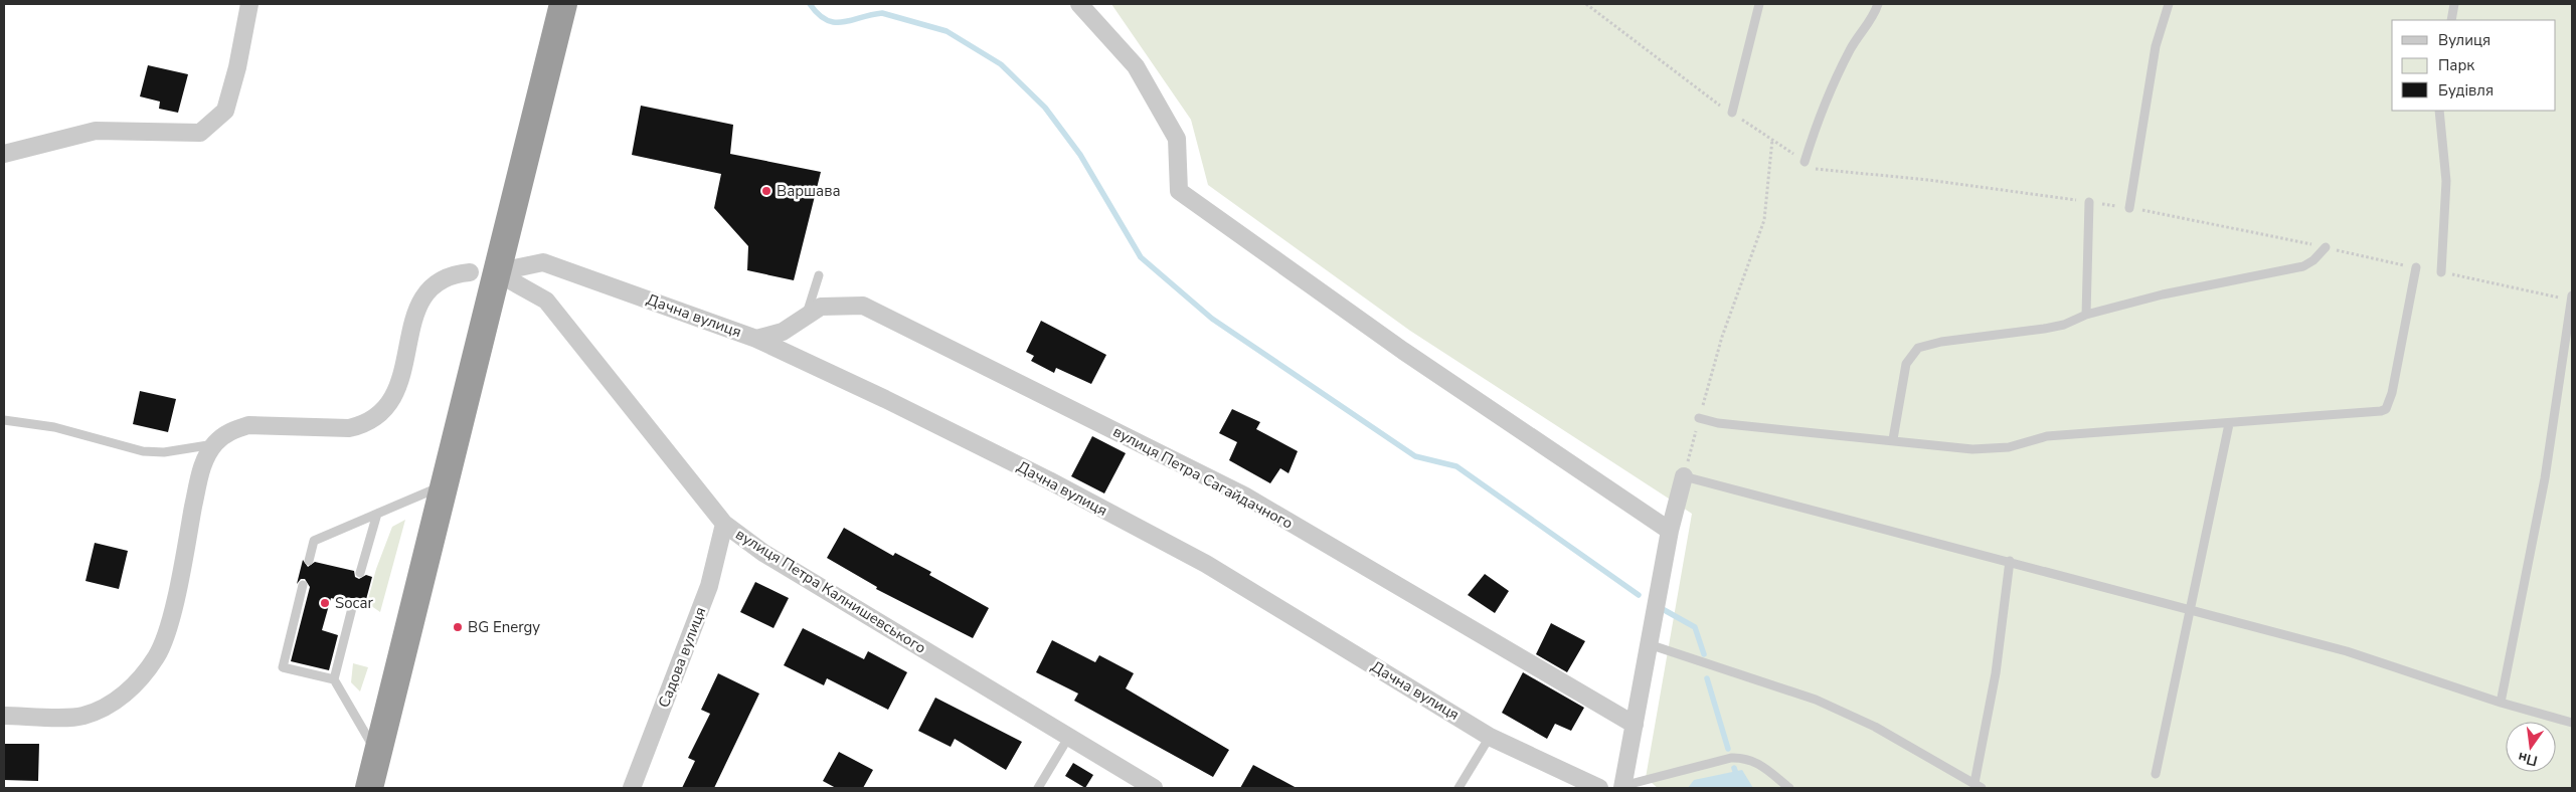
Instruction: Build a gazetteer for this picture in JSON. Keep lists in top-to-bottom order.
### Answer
{
  "streets": {
    "street": [
      "Дачна вулиця",
      "вулиця Петра Сагайдачного",
      "вулиця Петра Калнишевського",
      "Садова вулиця"
    ]
  },
  "crossings": [
    ["Дачна вулиця", "вулиця Петра Сагайдачного"],
    ["Дачна вулиця", "вулиця Петра Калнишевського"],
    ["вулиця Петра Калнишевського", "Садова вулиця"]
  ],
  "places": ["Варшава", "Socar", "BG Energy"],
  "legend": ["Вулиця", "Парк", "Будівля"],
  "north": "bottom"
}
